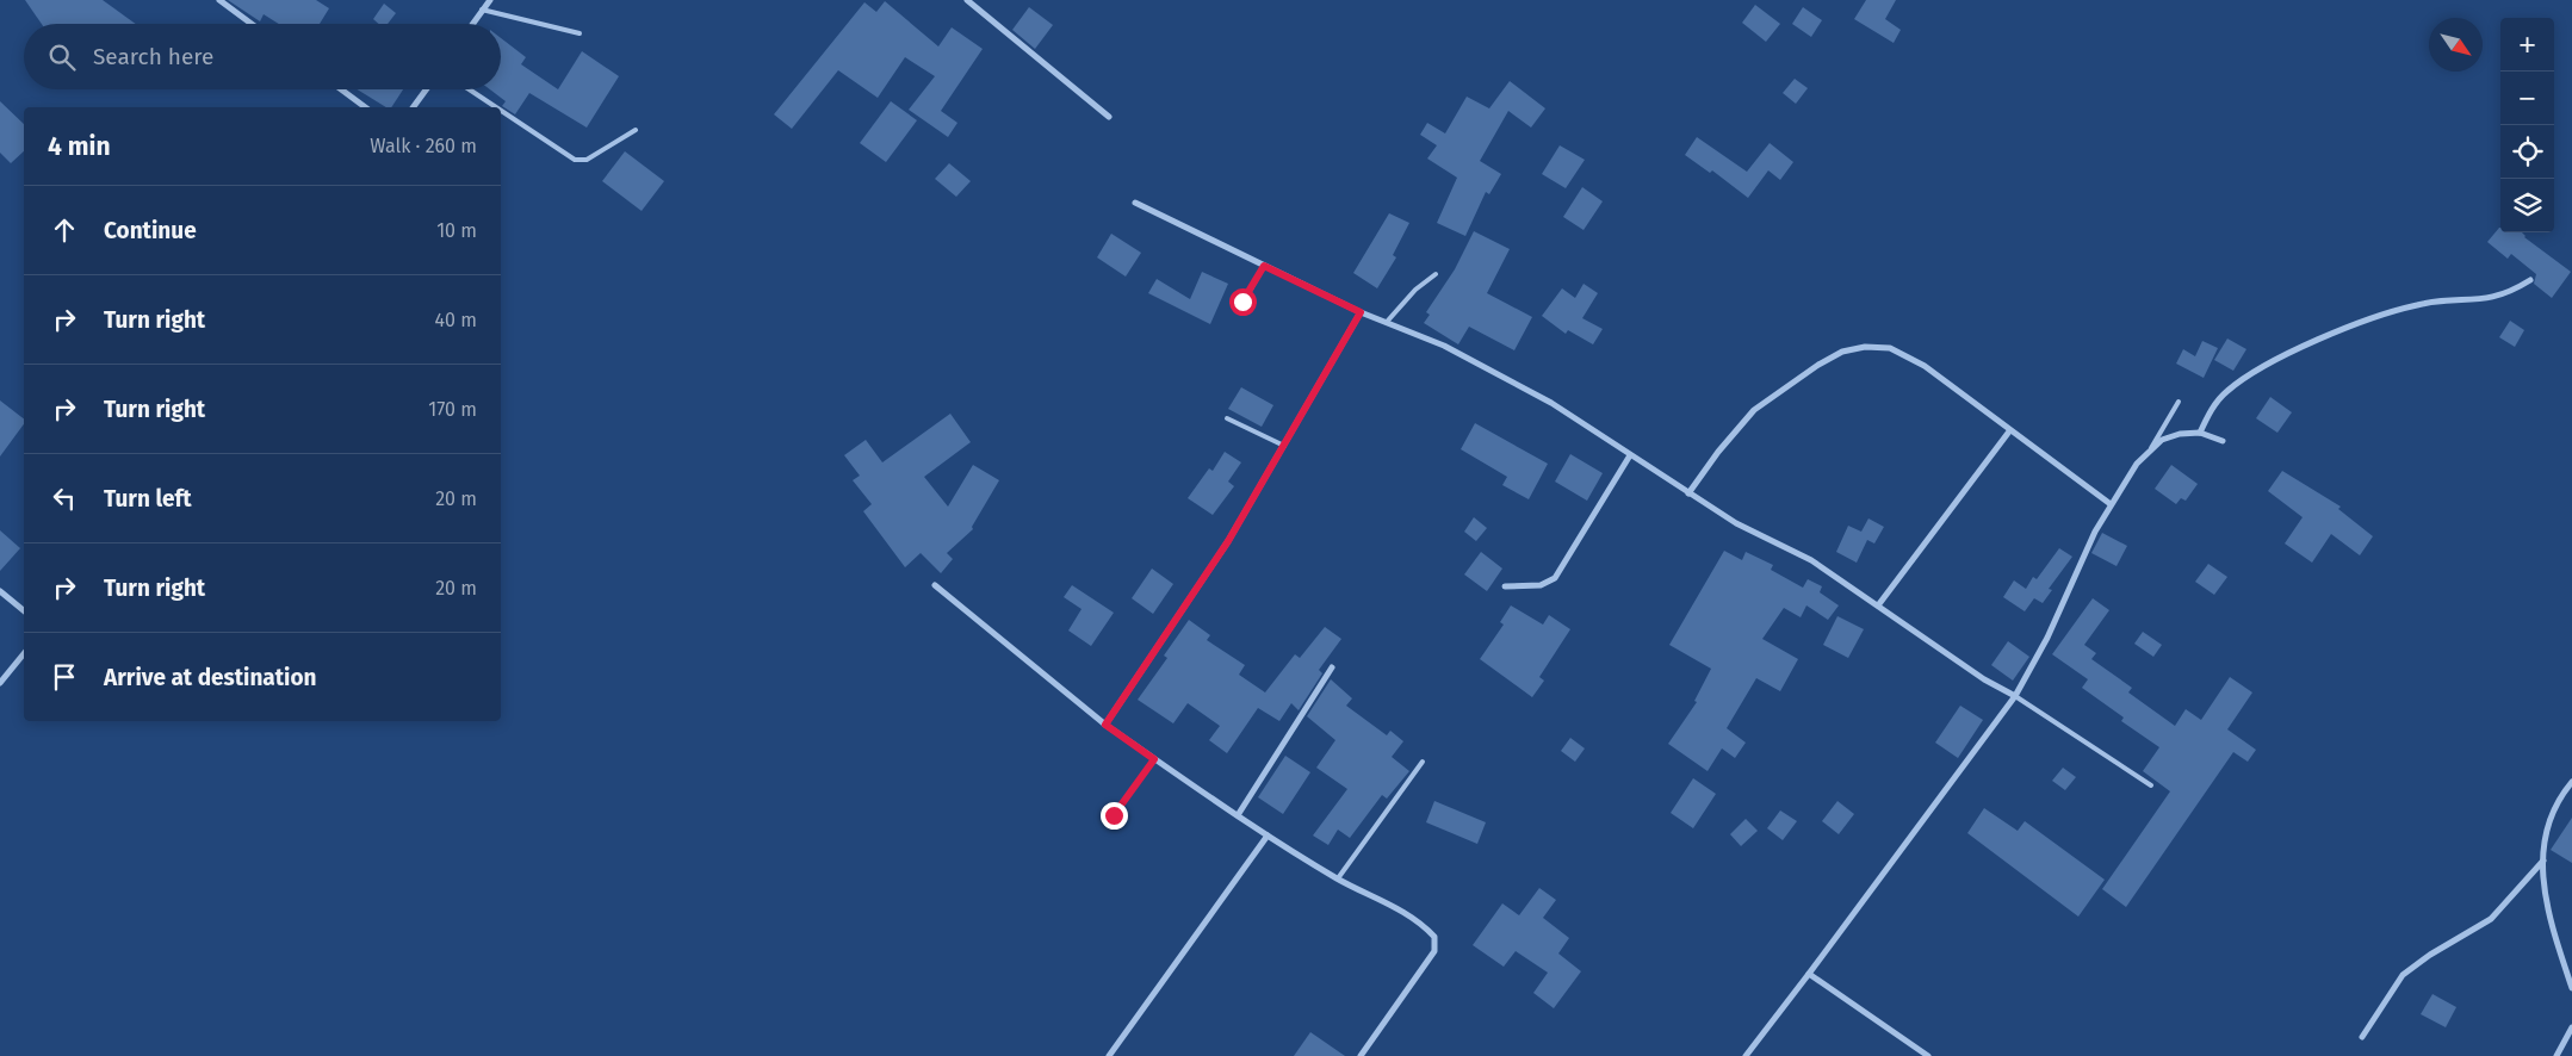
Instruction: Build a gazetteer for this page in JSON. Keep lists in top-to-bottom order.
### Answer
{
  "north": "bottom right",
  "page": {
    "map_buttons": ["+", "−"],
    "search": "Search here",
    "heading": ["4 min", "Walk · 260 m"],
    "list": [
      ["Continue", "10 m"],
      ["Turn right", "40 m"],
      ["Turn right", "170 m"],
      ["Turn left", "20 m"],
      ["Turn right", "20 m"],
      "Arrive at destination"
    ]
  }
}
